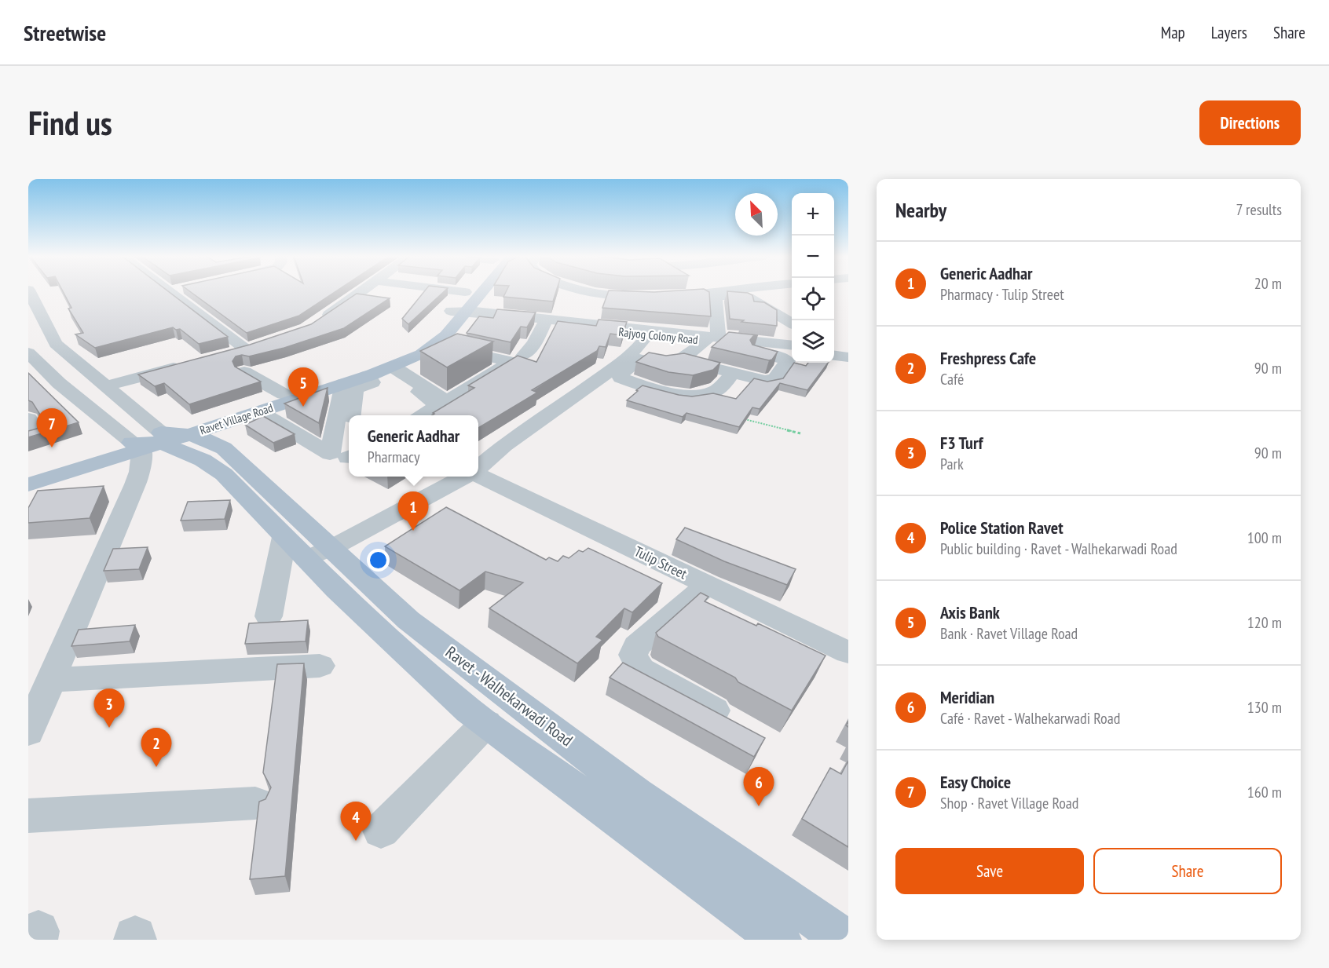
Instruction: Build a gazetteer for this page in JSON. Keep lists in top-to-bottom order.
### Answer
{
  "streets": {
    "main road": ["Ravet Village Road", "Ravet - Walhekarwadi Road"],
    "street": ["Rajyog Colony Road", "Tulip Street"]
  },
  "crossings": [
    ["Rajyog Colony Road", "Ravet Village Road"],
    ["Ravet Village Road", "Ravet - Walhekarwadi Road"]
  ],
  "north": "top left",
  "page": {
    "header": "Streetwise",
    "nav": ["Map", "Layers", "Share"],
    "buttons": [
      "Directions",
      ["Save", "Share"]
    ],
    "title": "Find us",
    "heading": ["Nearby", "7 results"],
    "map_buttons": ["+", "−"],
    "list": [
      {
        "mark": "1",
        "name": "Generic Aadhar",
        "note": "Pharmacy · Tulip Street",
        "value": "20 m"
      },
      {
        "mark": "2",
        "name": "Freshpress Cafe",
        "note": "Café",
        "value": "90 m"
      },
      {
        "mark": "3",
        "name": "F3 Turf",
        "note": "Park",
        "value": "90 m"
      },
      {
        "mark": "4",
        "name": "Police Station Ravet",
        "note": "Public building · Ravet - Walhekarwadi Road",
        "value": "100 m"
      },
      {
        "mark": "5",
        "name": "Axis Bank",
        "note": "Bank · Ravet Village Road",
        "value": "120 m"
      },
      {
        "mark": "6",
        "name": "Meridian",
        "note": "Café · Ravet - Walhekarwadi Road",
        "value": "130 m"
      },
      {
        "mark": "7",
        "name": "Easy Choice",
        "note": "Shop · Ravet Village Road",
        "value": "160 m"
      }
    ],
    "pins": [
      "5",
      "7",
      "1",
      "3",
      "2",
      "6",
      "4"
    ],
    "popup": ["Generic Aadhar", "Pharmacy"]
  }
}
